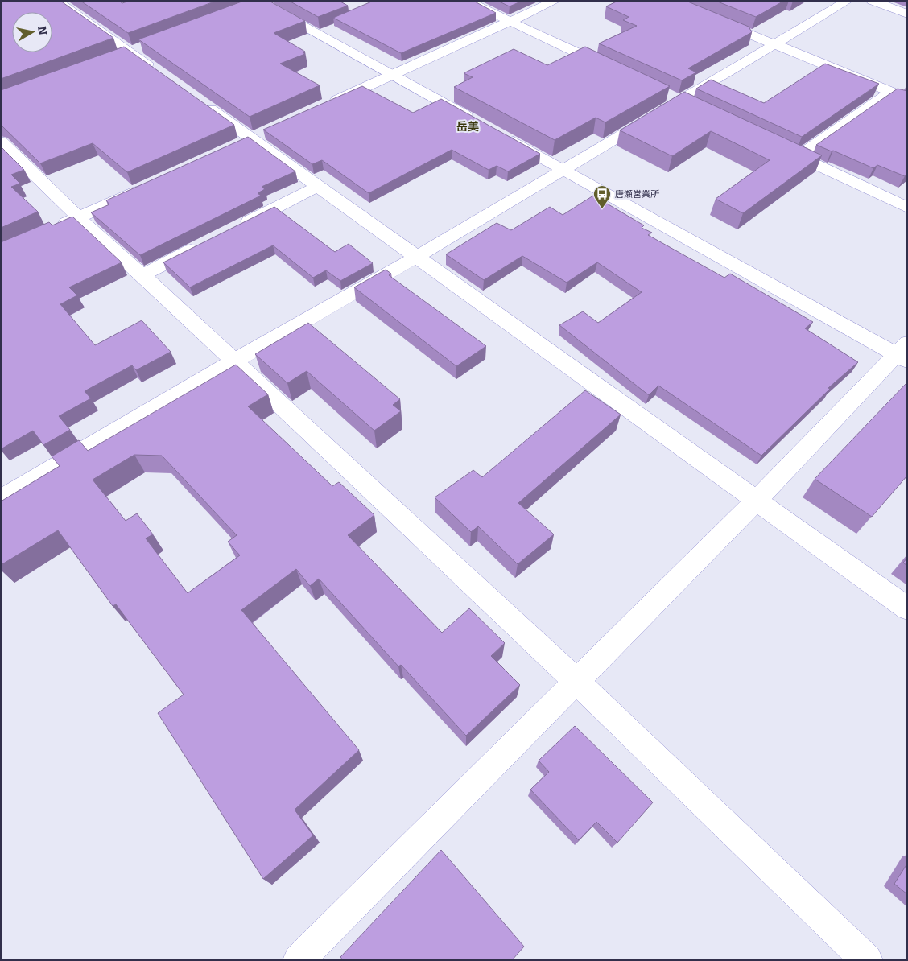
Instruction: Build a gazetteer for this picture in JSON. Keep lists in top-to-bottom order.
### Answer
{
  "districts": ["岳美"],
  "places": {
    "bus stop": ["唐瀬営業所"]
  },
  "north": "right"
}
